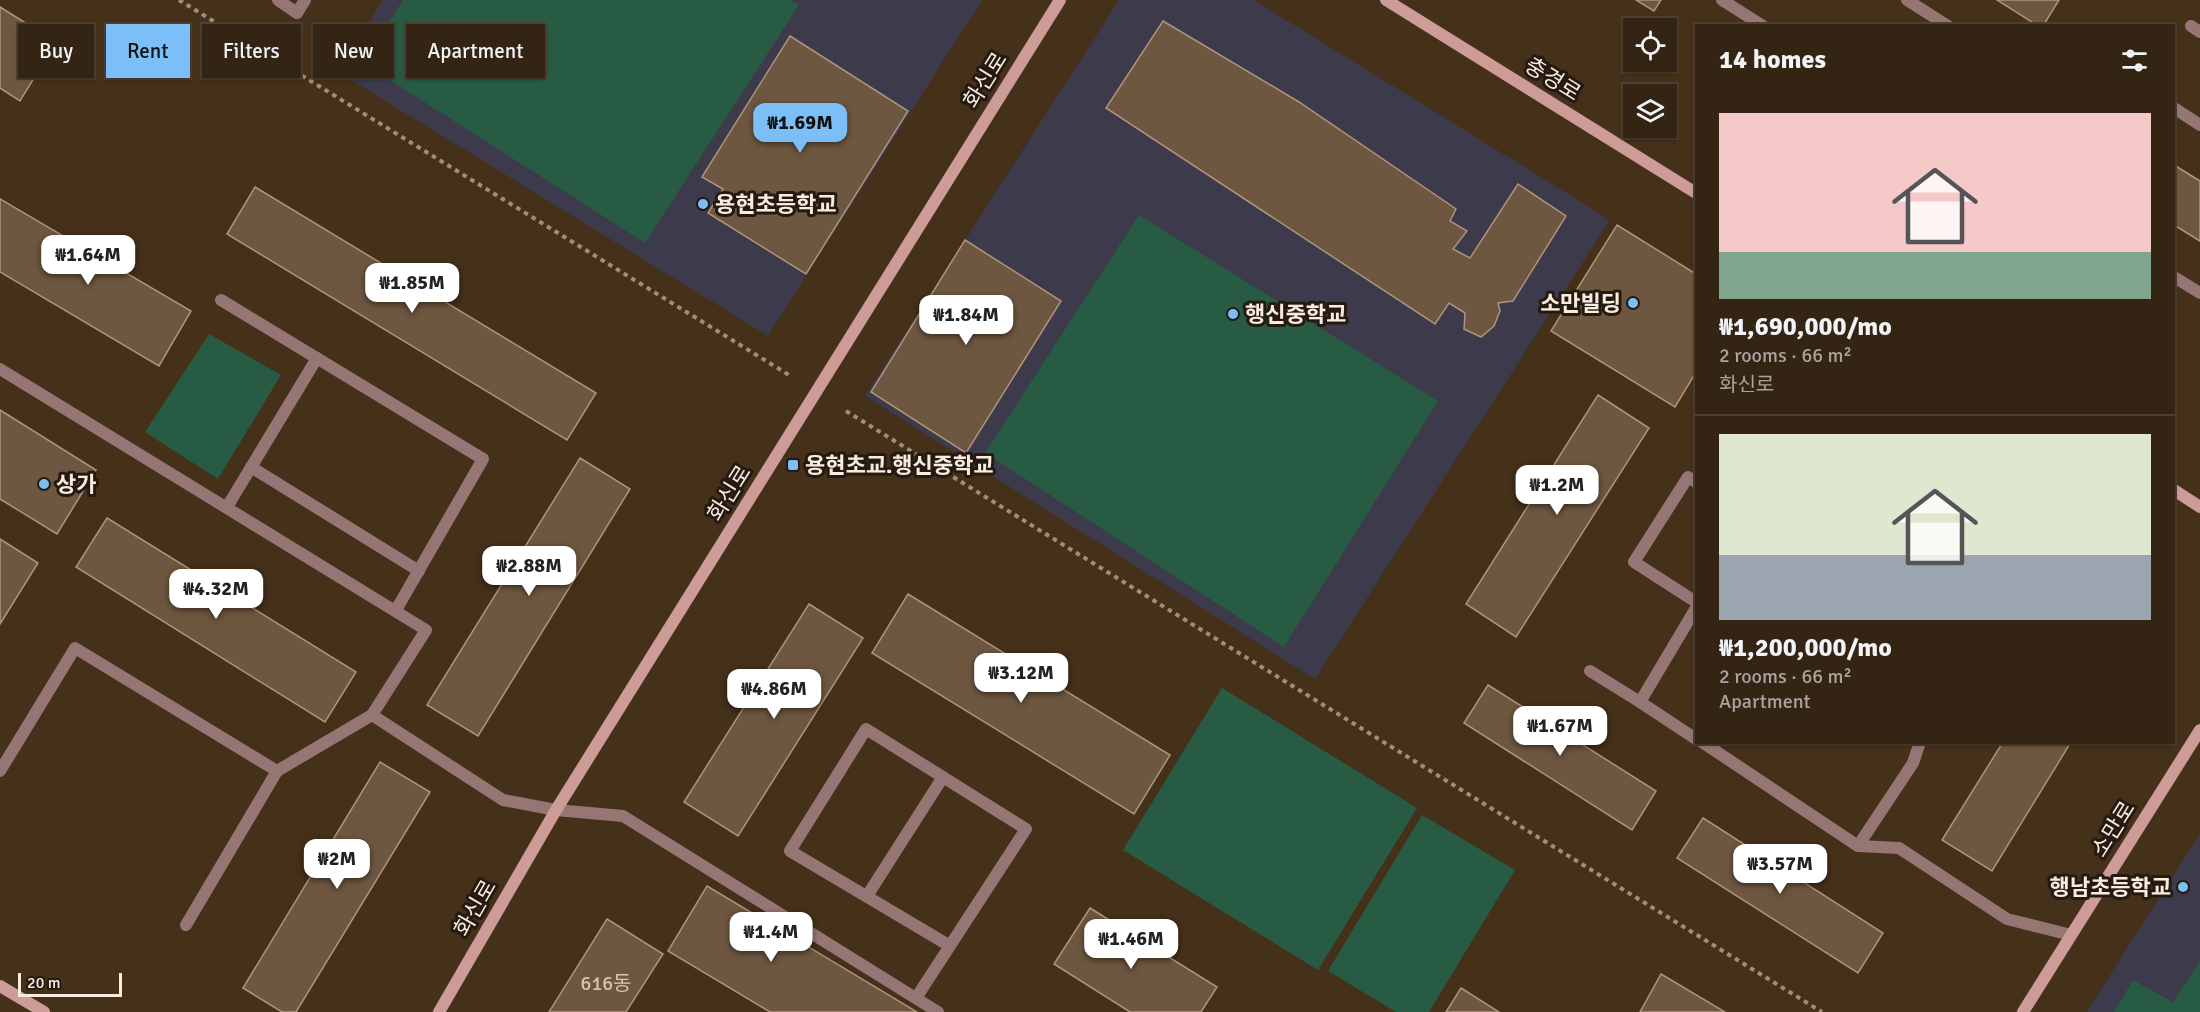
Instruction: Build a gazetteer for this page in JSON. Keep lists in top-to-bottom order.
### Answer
{
  "streets": {
    "main road": ["충경로", "화신로", "소만로"]
  },
  "places": {
    "other": [
      "용현초등학교",
      "소만빌딩",
      "행신중학교",
      "상가",
      "행남초등학교"
    ],
    "transit": ["용현초교.행신중학교"]
  },
  "house_numbers": ["616동"],
  "scale_bar": "20 m",
  "page": {
    "chip": [
      "Buy",
      "Rent",
      "Filters",
      "New",
      "Apartment"
    ],
    "heading": "14 homes",
    "list": [
      {
        "name": "₩1,690,000/mo",
        "note": "2 rooms · 66 m² · 화신로"
      },
      {
        "name": "₩1,200,000/mo",
        "note": "2 rooms · 66 m² · Apartment"
      }
    ],
    "price": [
      "₩1.69M",
      "₩1.64M",
      "₩1.85M",
      "₩1.84M",
      "₩1.2M",
      "₩2.88M",
      "₩4.32M",
      "₩3.12M",
      "₩4.86M",
      "₩1.67M",
      "₩2M",
      "₩3.57M",
      "₩1.4M",
      "₩1.46M"
    ],
    "scale": "20 m"
  }
}
